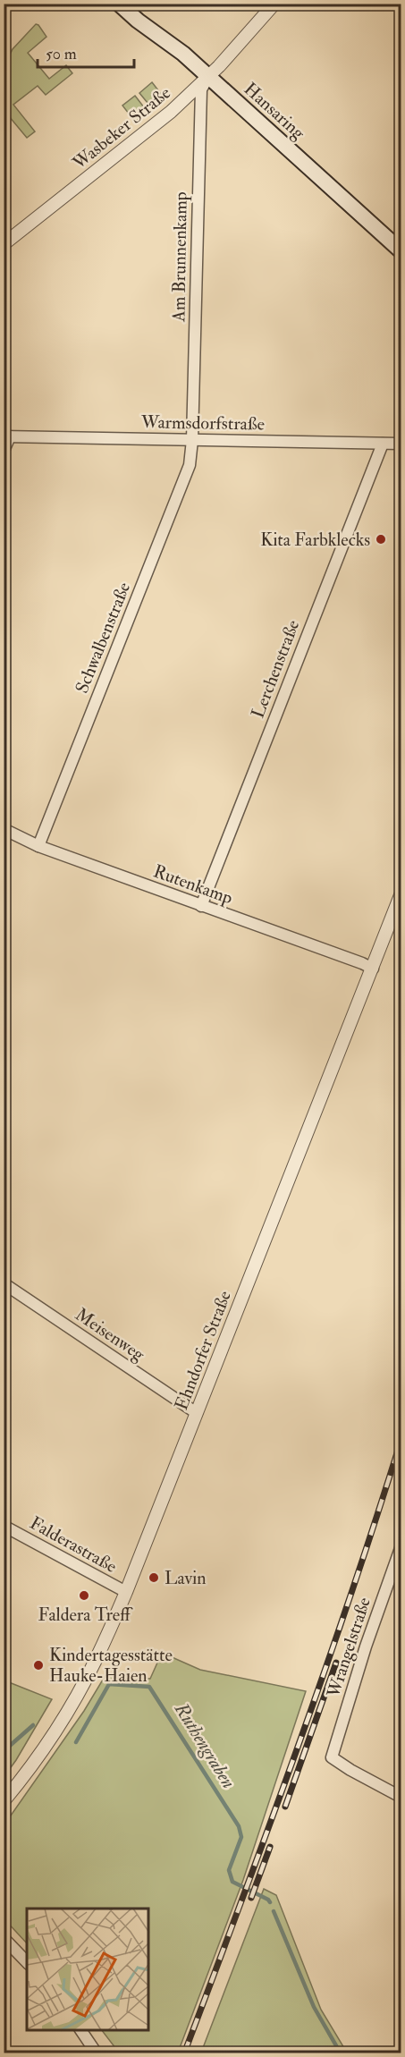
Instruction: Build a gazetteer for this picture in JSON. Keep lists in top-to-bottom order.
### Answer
{
  "streets": {
    "main road": ["Hansaring"],
    "street": [
      "Wasbeker Straße",
      "Am Brunnenkamp",
      "Warmsdorfstraße",
      "Schwalbenstraße",
      "Lerchenstraße",
      "Rutenkamp",
      "Meisenweg",
      "Ehndorfer Straße",
      "Falderastraße",
      "Wrangelstraße"
    ]
  },
  "crossings": [
    ["Hansaring", "Wasbeker Straße"],
    ["Hansaring", "Am Brunnenkamp"],
    ["Wasbeker Straße", "Am Brunnenkamp"],
    ["Am Brunnenkamp", "Warmsdorfstraße"],
    ["Am Brunnenkamp", "Schwalbenstraße"],
    ["Warmsdorfstraße", "Schwalbenstraße"],
    ["Warmsdorfstraße", "Lerchenstraße"],
    ["Schwalbenstraße", "Rutenkamp"],
    ["Lerchenstraße", "Rutenkamp"],
    ["Rutenkamp", "Ehndorfer Straße"],
    ["Meisenweg", "Ehndorfer Straße"],
    ["Ehndorfer Straße", "Falderastraße"]
  ],
  "water": ["Ruthengraben"],
  "places": [
    "Kita Farbklecks",
    "Lavin",
    "Faldera Treff",
    "Kindertagesstätte Hauke-Haien"
  ],
  "scale_bar": "50 m"
}
